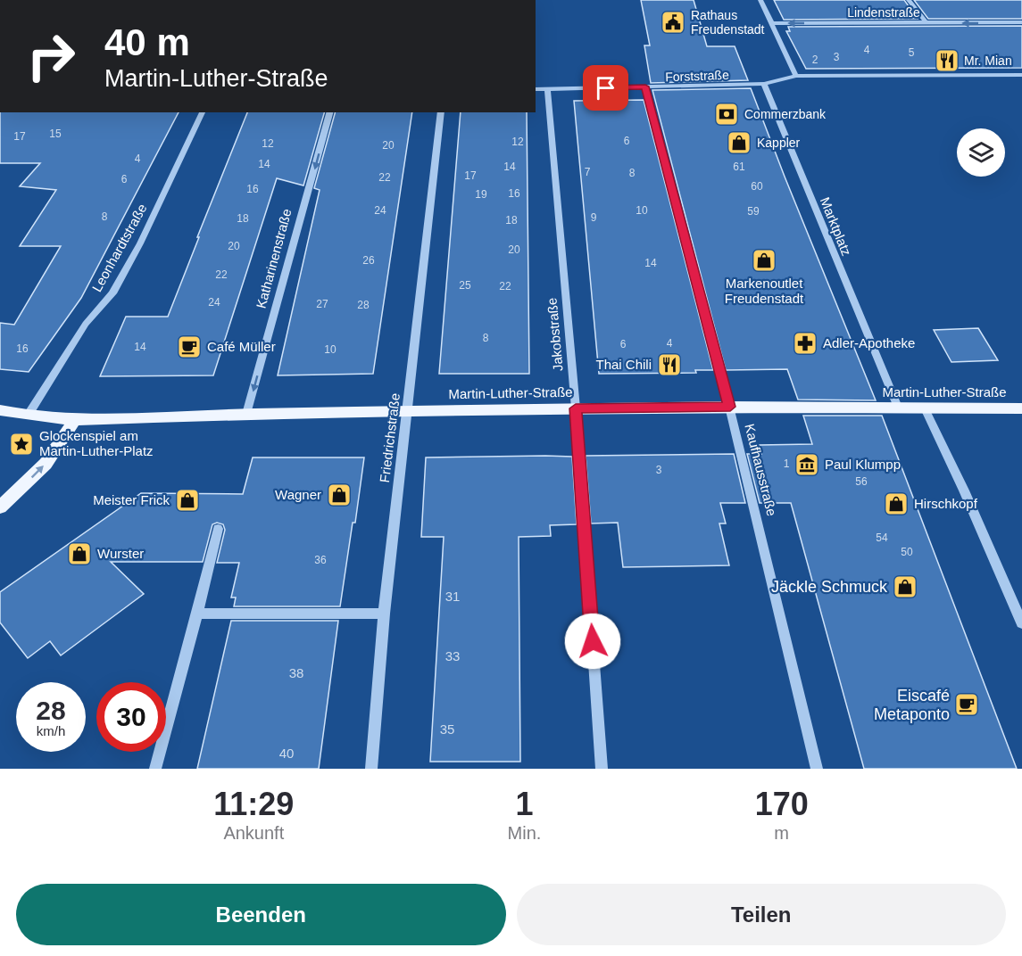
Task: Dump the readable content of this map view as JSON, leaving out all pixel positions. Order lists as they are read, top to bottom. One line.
{"streets":{"main road":["Martin-Luther-Straße"],"street":["Lindenstraße","Forststraße","Marktplatz","Leonhardtstraße","Katharinenstraße","Jakobstraße","Friedrichstraße","Kaufhausstraße"]},"crossings":[["Forststraße","Marktplatz"],["Forststraße","Jakobstraße"],["Forststraße","Kaufhausstraße"],["Marktplatz","Martin-Luther-Straße"],["Leonhardtstraße","Martin-Luther-Straße"],["Katharinenstraße","Martin-Luther-Straße"],["Jakobstraße","Martin-Luther-Straße"],["Martin-Luther-Straße","Friedrichstraße"],["Martin-Luther-Straße","Kaufhausstraße"]],"one_way":["Katharinenstraße"],"places":{"public building":["Rathaus Freudenstadt"],"restaurant":["Mr. Mian","Thai Chili"],"bank":["Commerzbank"],"shop":["Kappler","Markenoutlet Freudenstadt","Wagner","Meister Frick","Hirschkopf","Wurster","Jäckle Schmuck"],"pharmacy":["Adler-Apotheke"],"cafe":["Café Müller","Eiscafé Metaponto"],"place":["Glockenspiel am Martin-Luther-Platz"],"museum":["Paul Klumpp"]},"house_numbers":["4","5","3","2","15","17","6","12","12","20","4","14","14","61","7","8","17","22","6","60","16","16","19","24","10","59","8","9","18","18","20","20","26","14","22","25","22","24","27","28","8","4","6","14","16","10","1","3","56","54","50","36","31","33","38","35","40"],"page":{"turn":["40 m","Martin-Luther-Straße"],"speed":"28 km/h","limit":"30","eta":["11:29","Ankunft","1","Min.","170","m"],"buttons":["Beenden","Teilen"]}}
